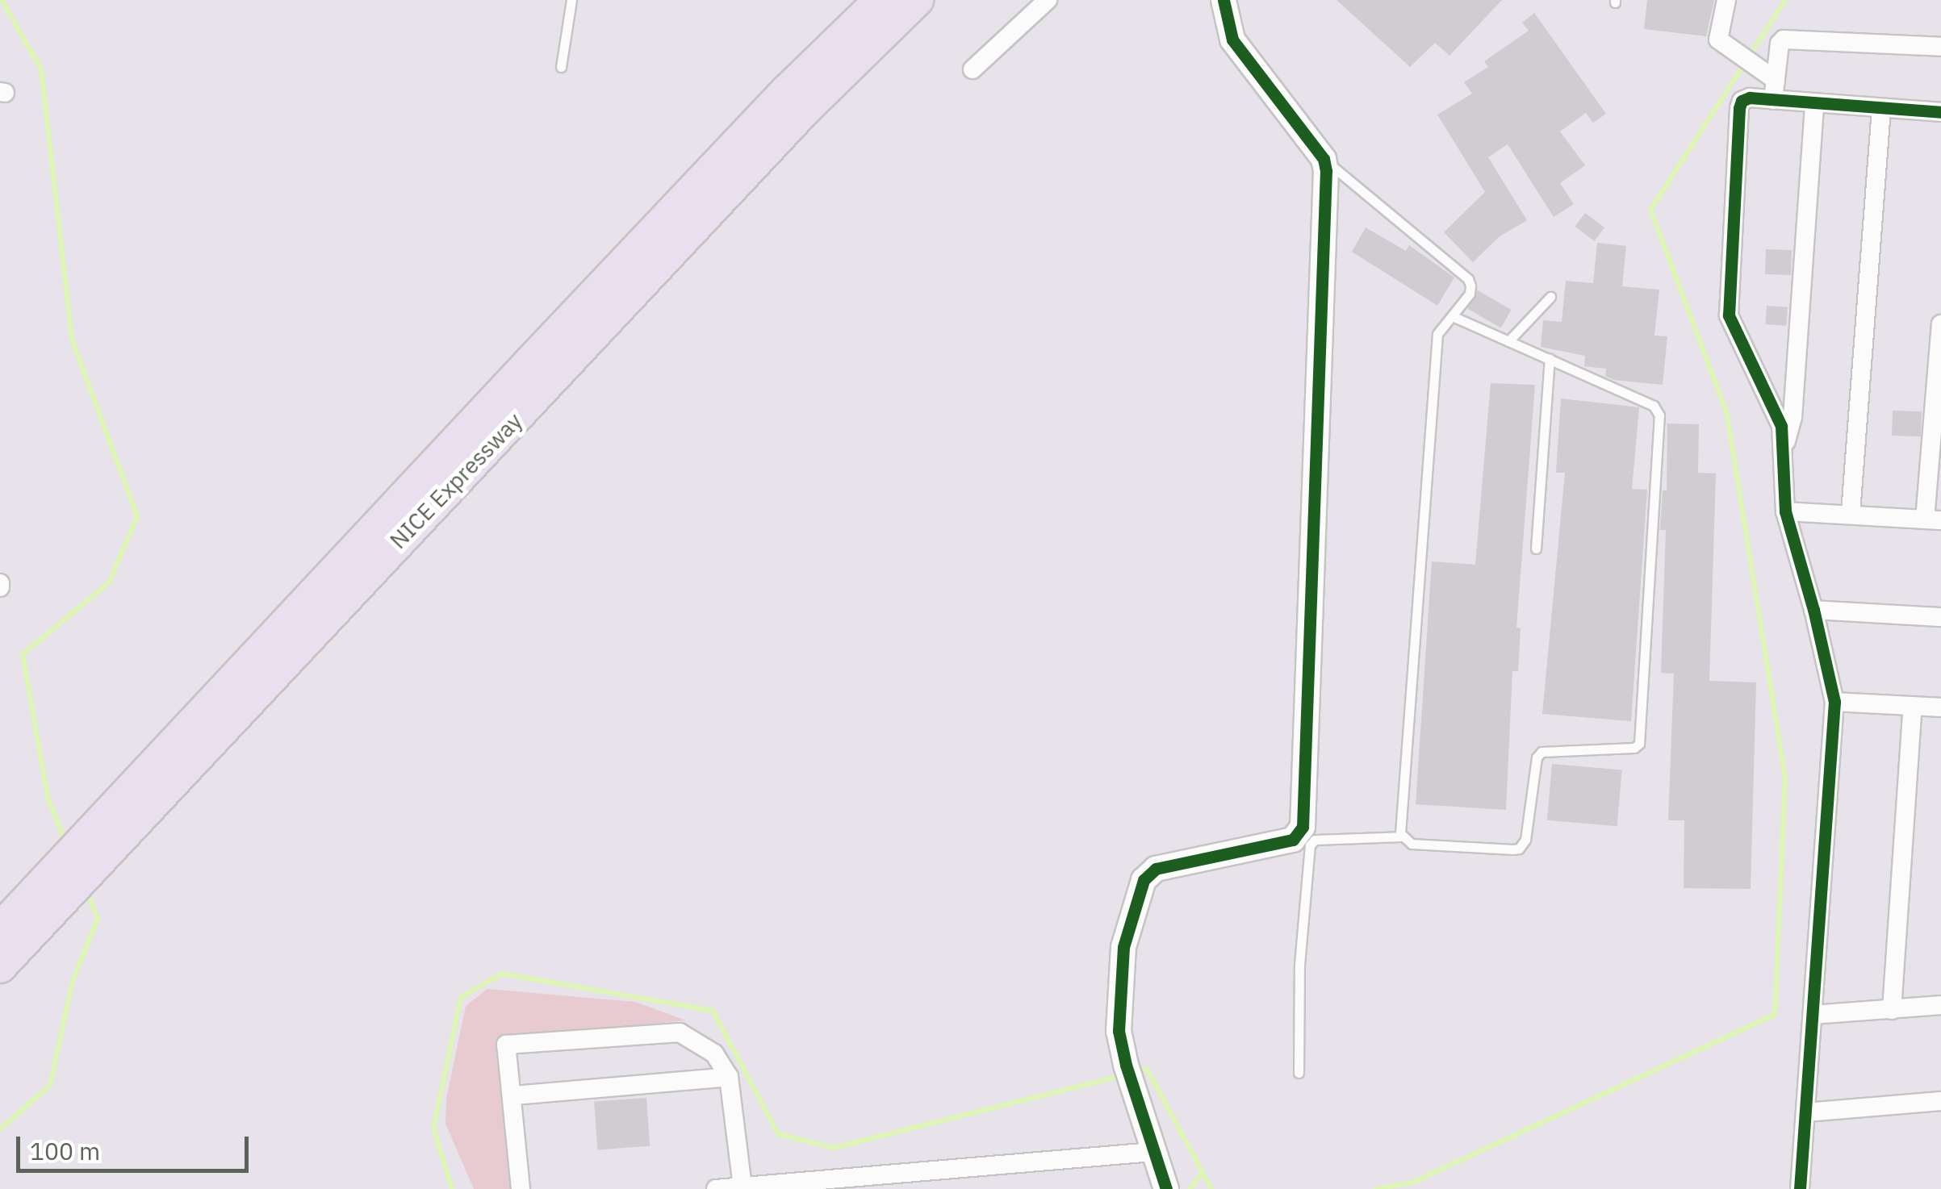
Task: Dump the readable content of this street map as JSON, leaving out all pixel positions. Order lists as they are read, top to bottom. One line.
{"streets":{"highway":["NICE Expressway"]},"scale_bar":"100 m"}
